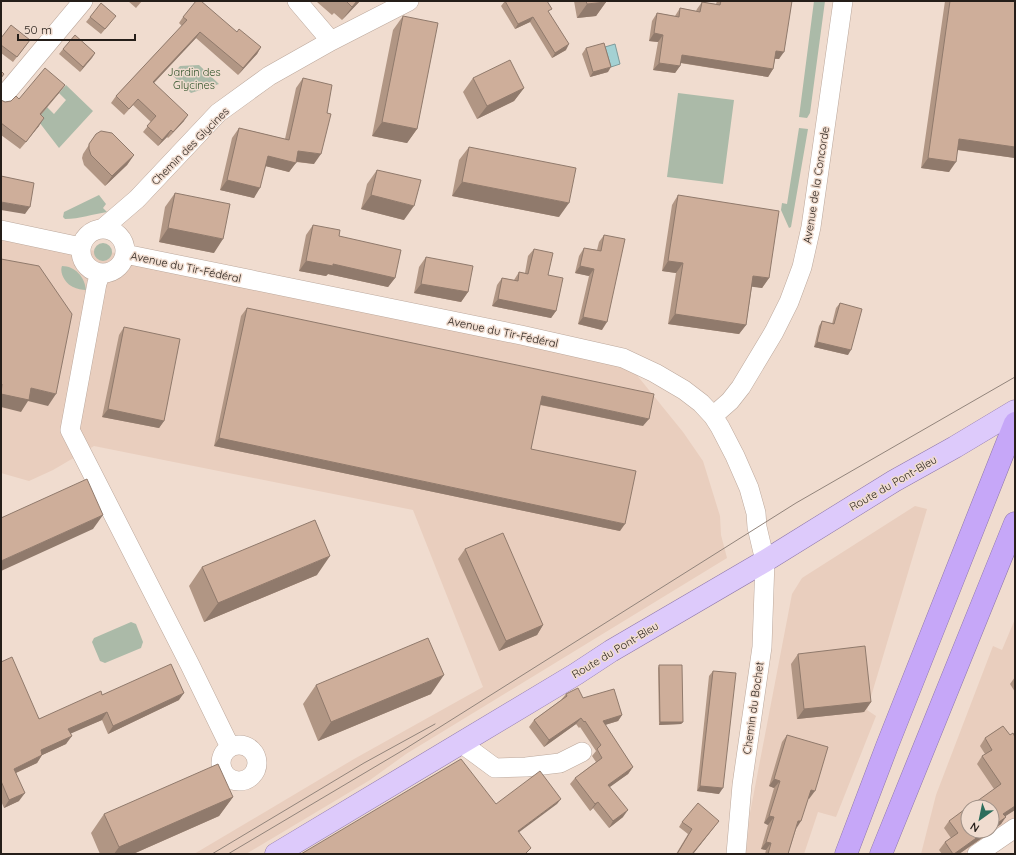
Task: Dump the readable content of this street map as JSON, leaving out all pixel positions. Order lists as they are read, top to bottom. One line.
{"streets":{"main road":["Route du Pont-Bleu"],"street":["Chemin des Glycines","Avenue de la Concorde","Avenue du Tir-Fédéral","Chemin du Bochet"]},"crossings":[["Chemin des Glycines","Avenue du Tir-Fédéral"],["Avenue de la Concorde","Avenue du Tir-Fédéral"],["Avenue du Tir-Fédéral","Route du Pont-Bleu"],["Avenue du Tir-Fédéral","Chemin du Bochet"],["Route du Pont-Bleu","Chemin du Bochet"]],"parks":["Jardin des Glycines"],"scale_bar":"50 m","north":"bottom left"}
